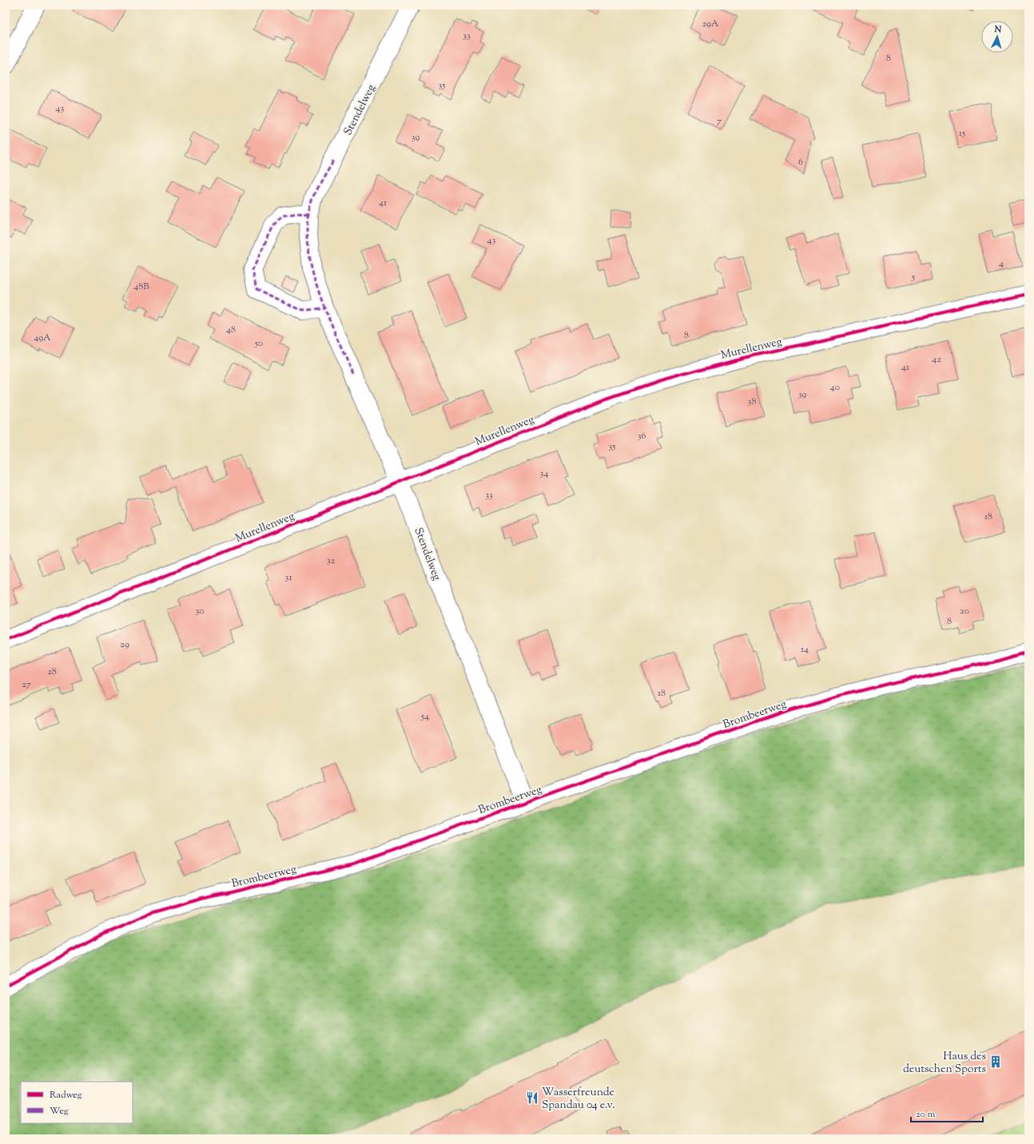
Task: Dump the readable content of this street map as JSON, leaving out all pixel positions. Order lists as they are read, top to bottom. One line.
{"streets":{"street":["Stendelweg","Murellenweg","Brombeerweg"]},"crossings":[["Stendelweg","Murellenweg"],["Stendelweg","Brombeerweg"]],"places":{"building":["Haus des deutschen Sports"],"restaurant":["Wasserfreunde Spandau 04 e.v."]},"house_numbers":["29A","33","8","35","43","7","15","39","6","41","43","4","5","48B","48","8","49A","50","42","41","40","39","38","36","35","34","33","18","32","31","30","20","8","29","14","28","27","18","54"],"legend":["Radweg","Weg"],"scale_bar":"20 m","north":"top"}
